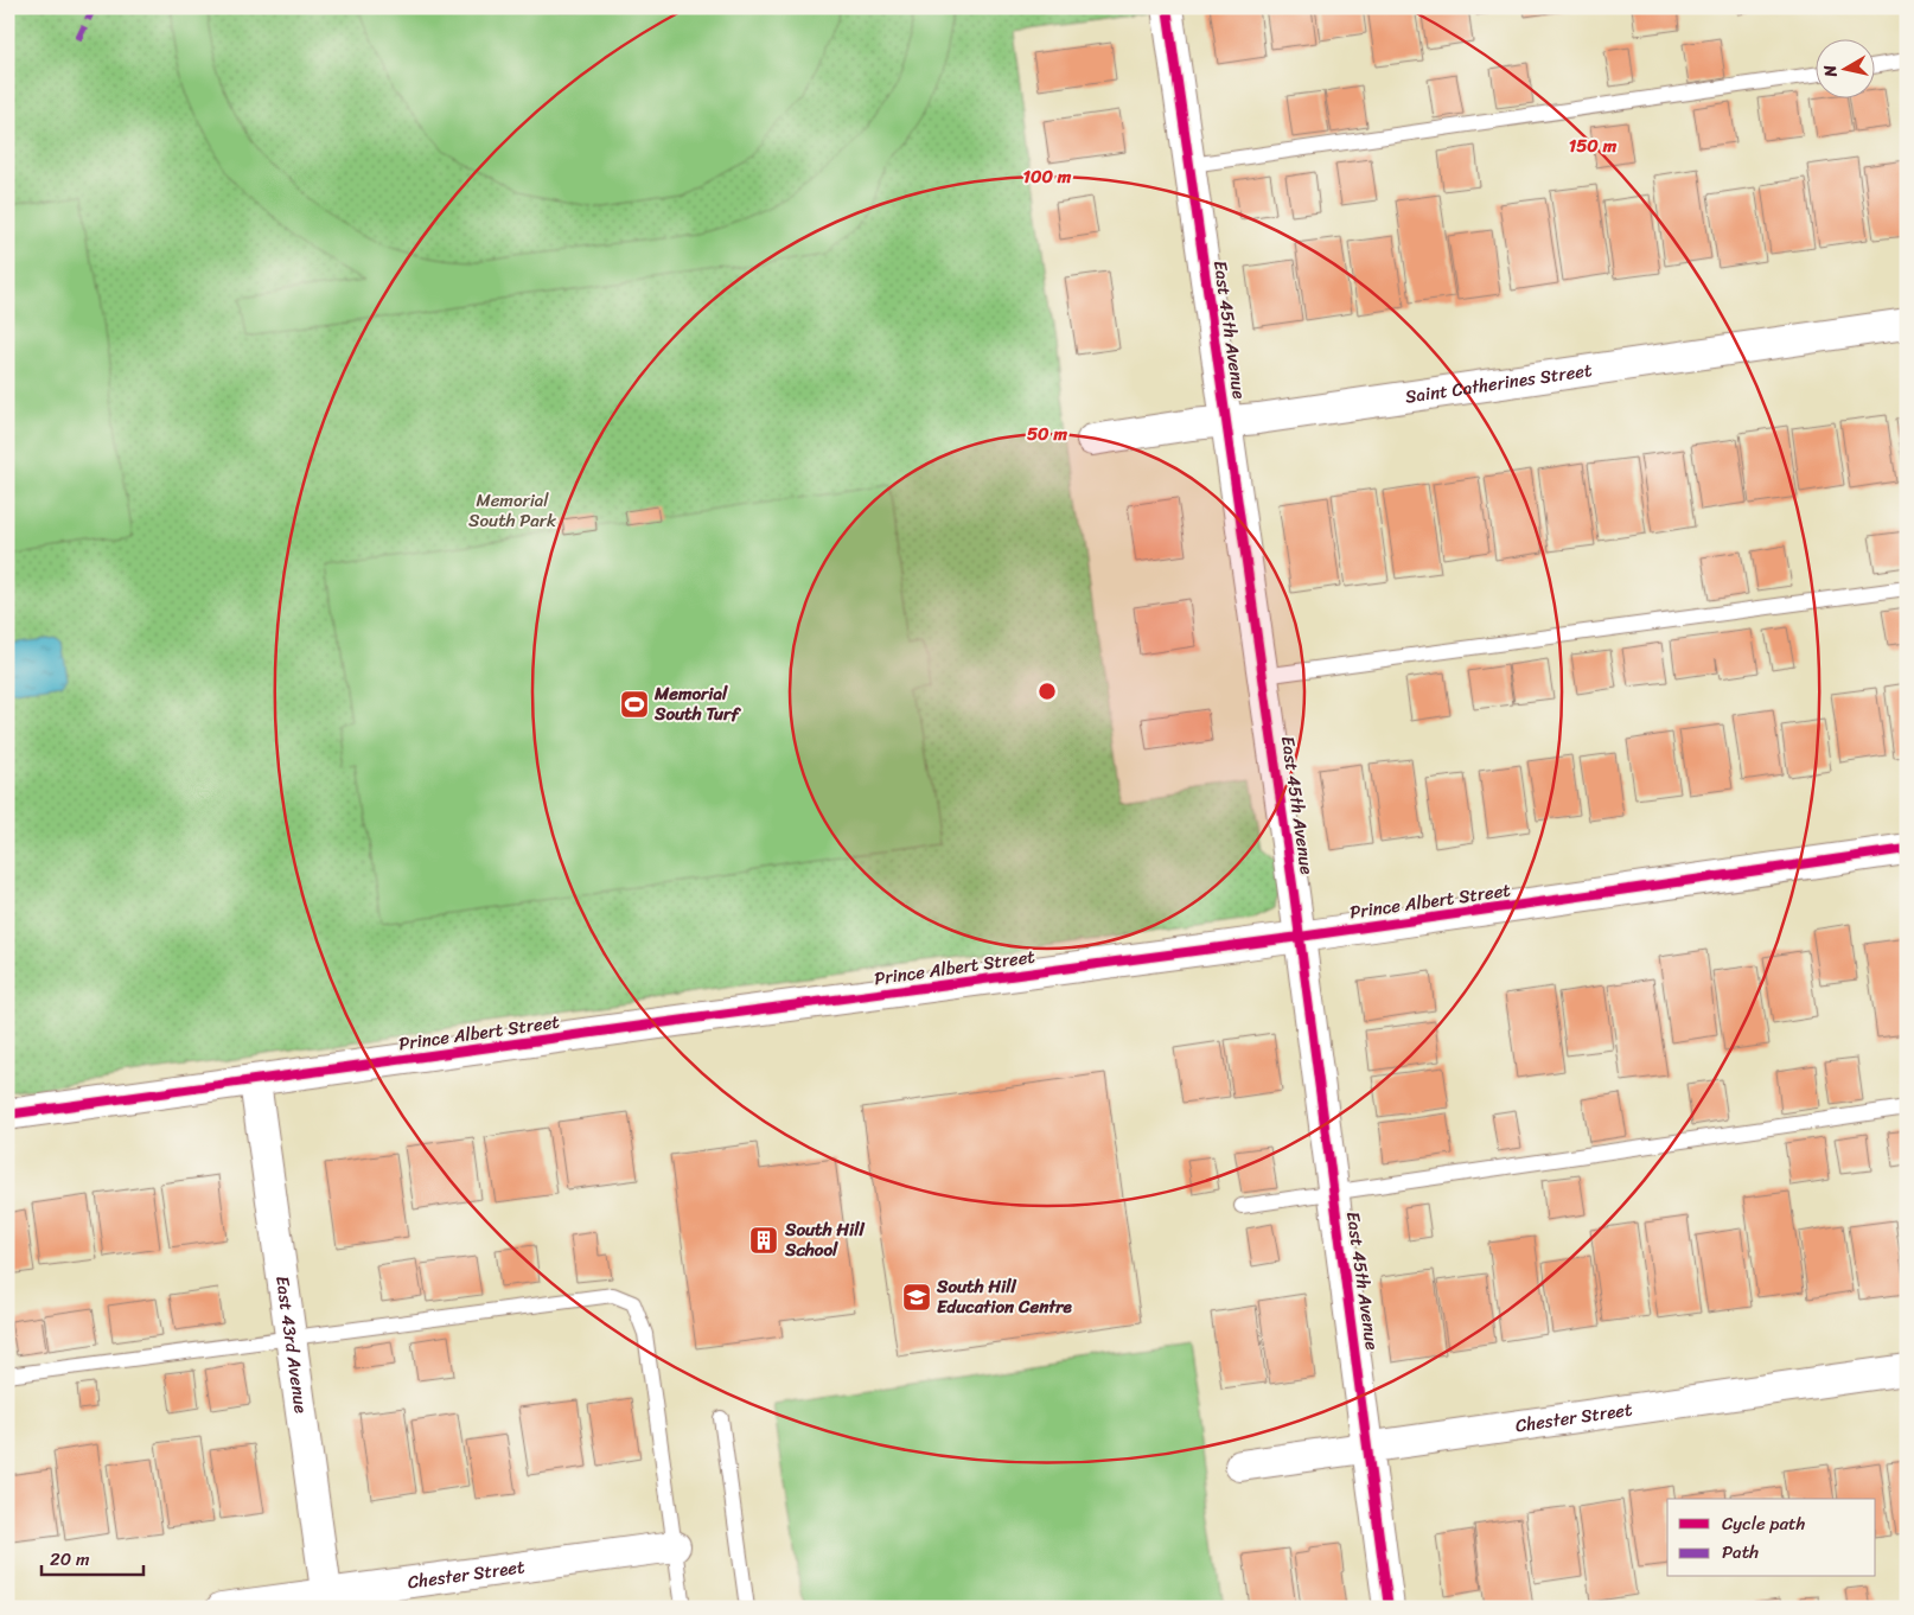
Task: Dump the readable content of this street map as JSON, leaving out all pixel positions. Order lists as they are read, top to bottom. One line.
{"streets":{"street":["East 45th Avenue","Saint Catherines Street","Prince Albert Street","East 43rd Avenue","Chester Street"]},"crossings":[["East 45th Avenue","Saint Catherines Street"],["East 45th Avenue","Prince Albert Street"],["East 45th Avenue","Chester Street"],["Prince Albert Street","East 43rd Avenue"],["East 43rd Avenue","Chester Street"]],"parks":["Memorial South Park"],"places":{"sports":["Memorial South Turf"],"building":["South Hill School"],"school or university":["South Hill Education Centre"]},"legend":["Cycle path","Path"],"scale_bar":"20 m","north":"left","rings":["150 m","100 m","50 m"]}
